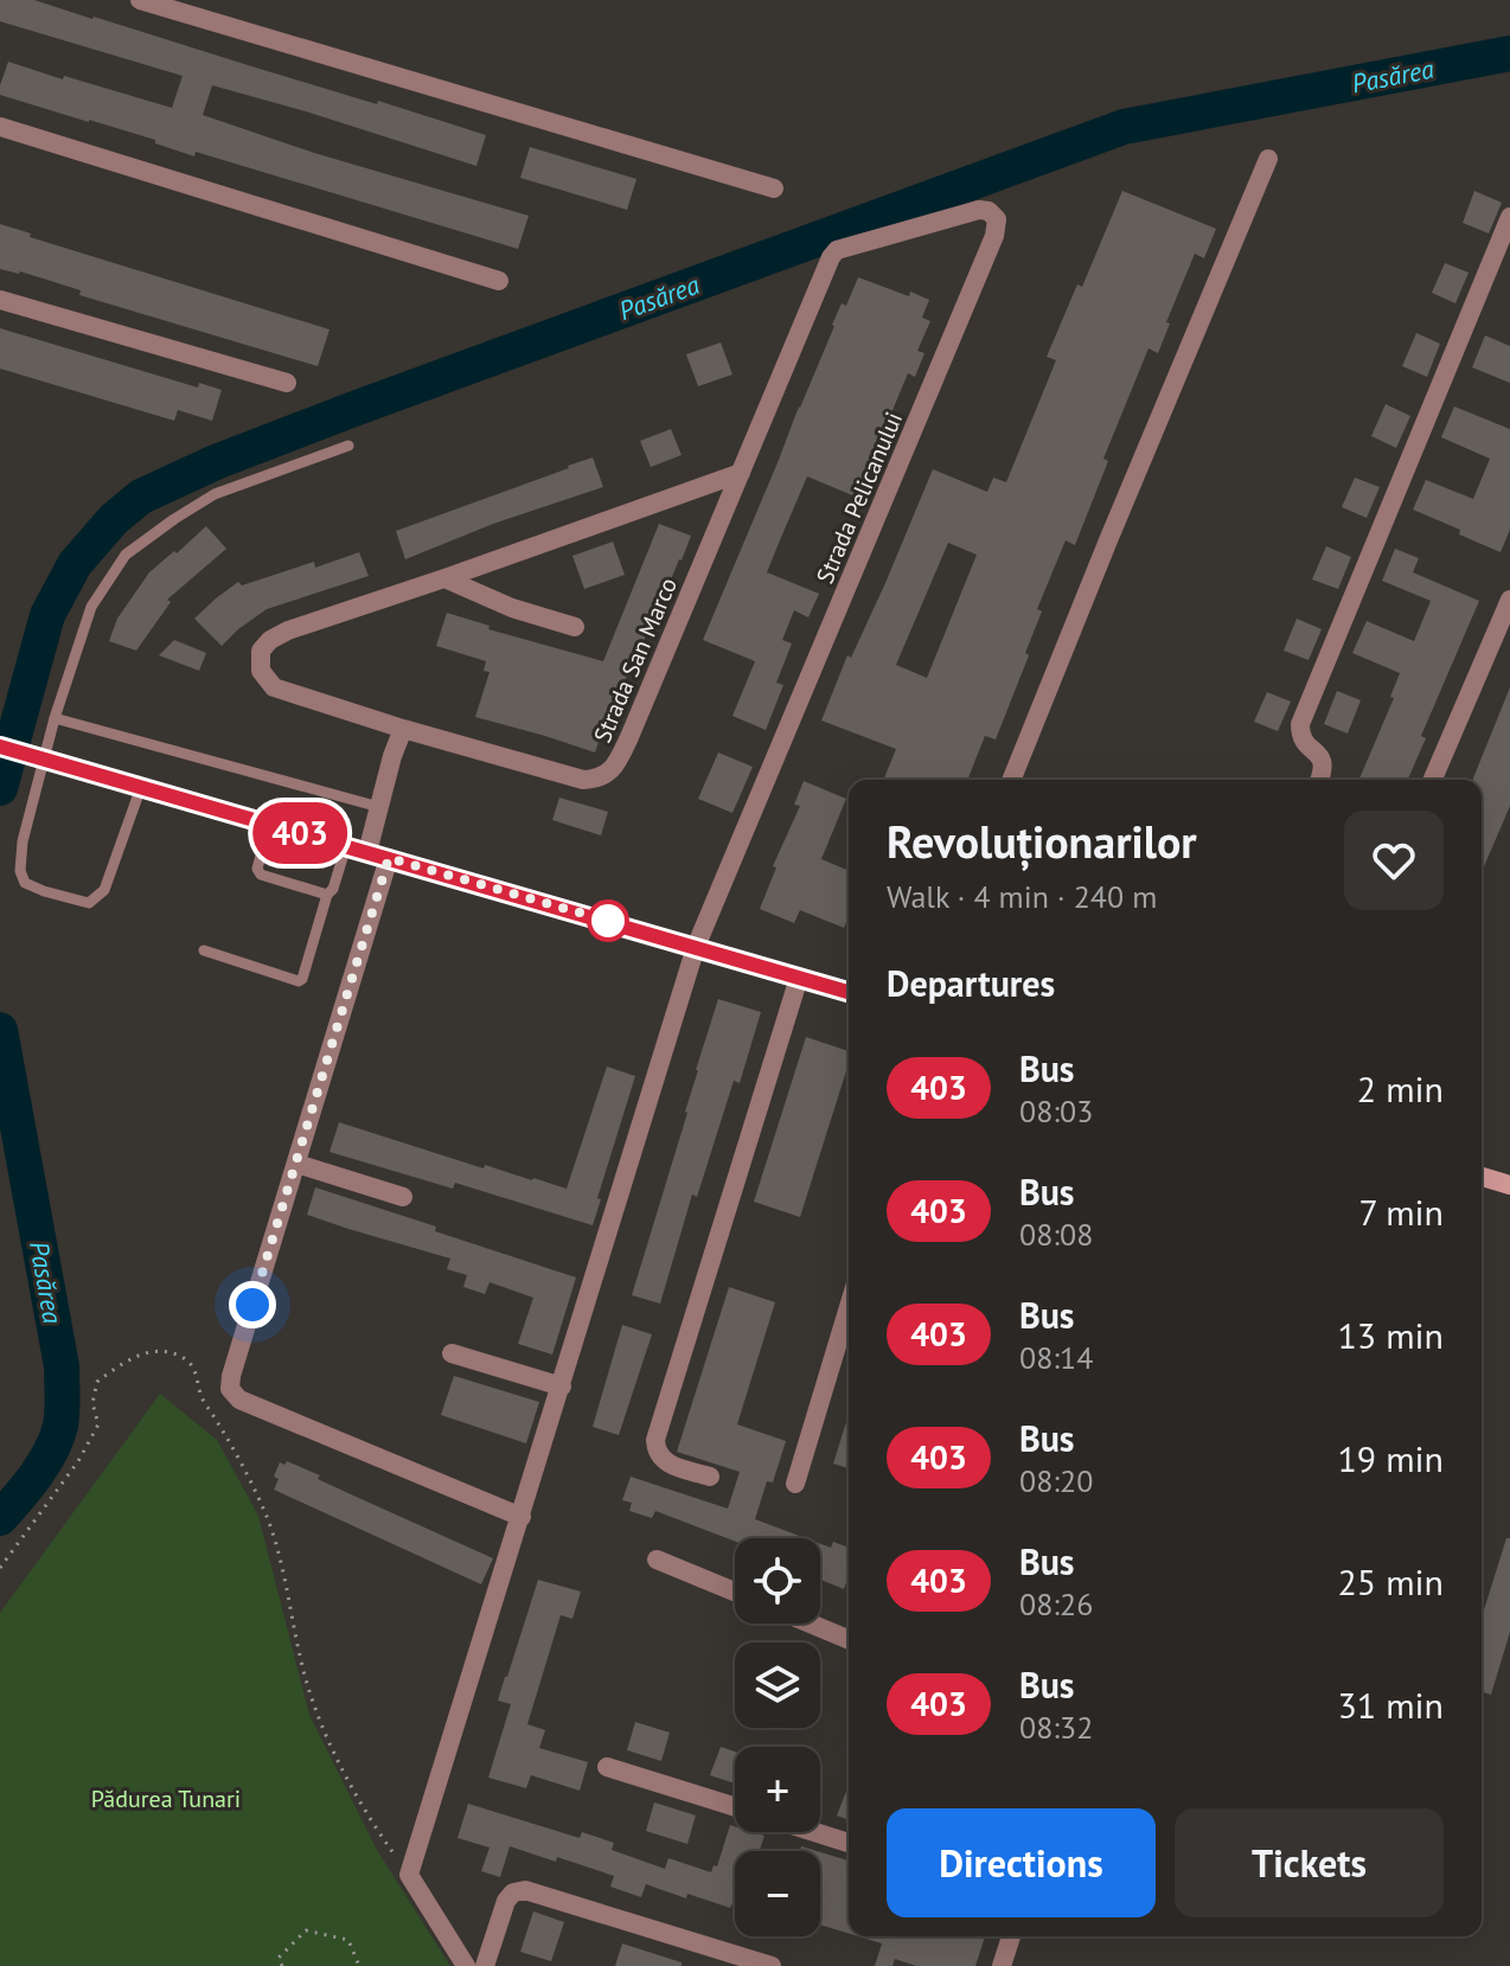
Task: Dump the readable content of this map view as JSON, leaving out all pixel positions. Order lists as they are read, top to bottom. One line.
{"streets":{"street":["Strada Pelicanului","Strada San Marco"]},"crossings":[["Strada Pelicanului","Strada San Marco"]],"water":["Pasărea"],"parks":["Pădurea Tunari"],"lines":["bus line 403"],"page":{"on_map":"403","heading":[["Revoluționarilor","Walk · 4 min · 240 m"],"Departures"],"list":[{"mark":"403","name":"Bus","note":"08:03","value":"2 min"},{"mark":"403","name":"Bus","note":"08:08","value":"7 min"},{"mark":"403","name":"Bus","note":"08:14","value":"13 min"},{"mark":"403","name":"Bus","note":"08:20","value":"19 min"},{"mark":"403","name":"Bus","note":"08:26","value":"25 min"},{"mark":"403","name":"Bus","note":"08:32","value":"31 min"}],"map_buttons":["+","−"],"buttons":["Directions","Tickets"]}}
